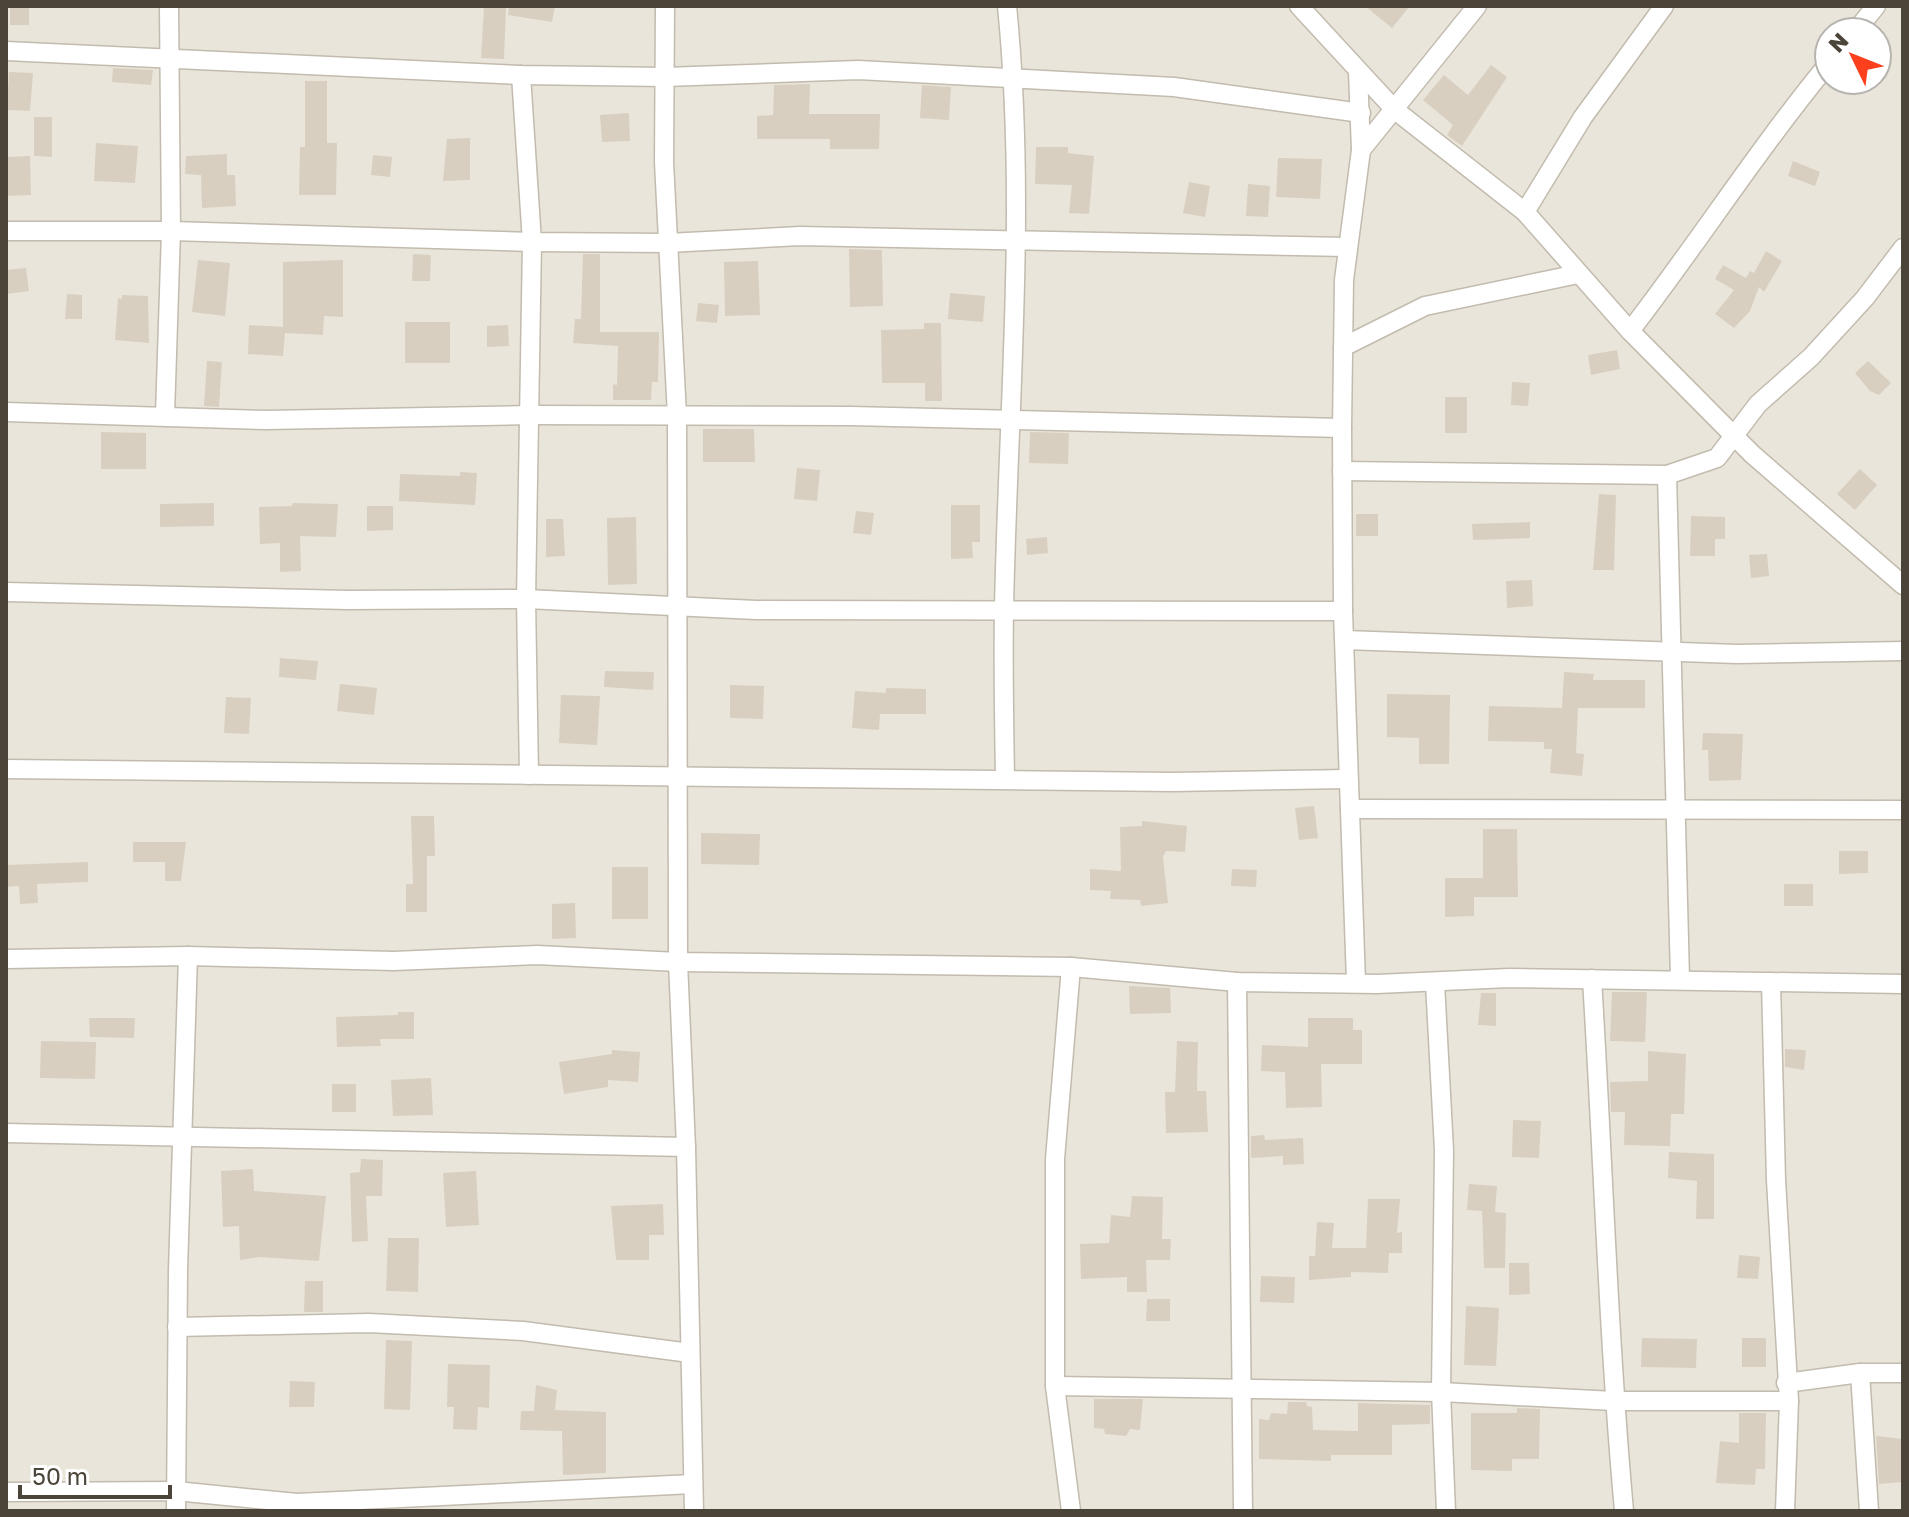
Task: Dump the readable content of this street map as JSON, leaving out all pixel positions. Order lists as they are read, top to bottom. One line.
{"scale_bar":"50 m","north":"top left"}
